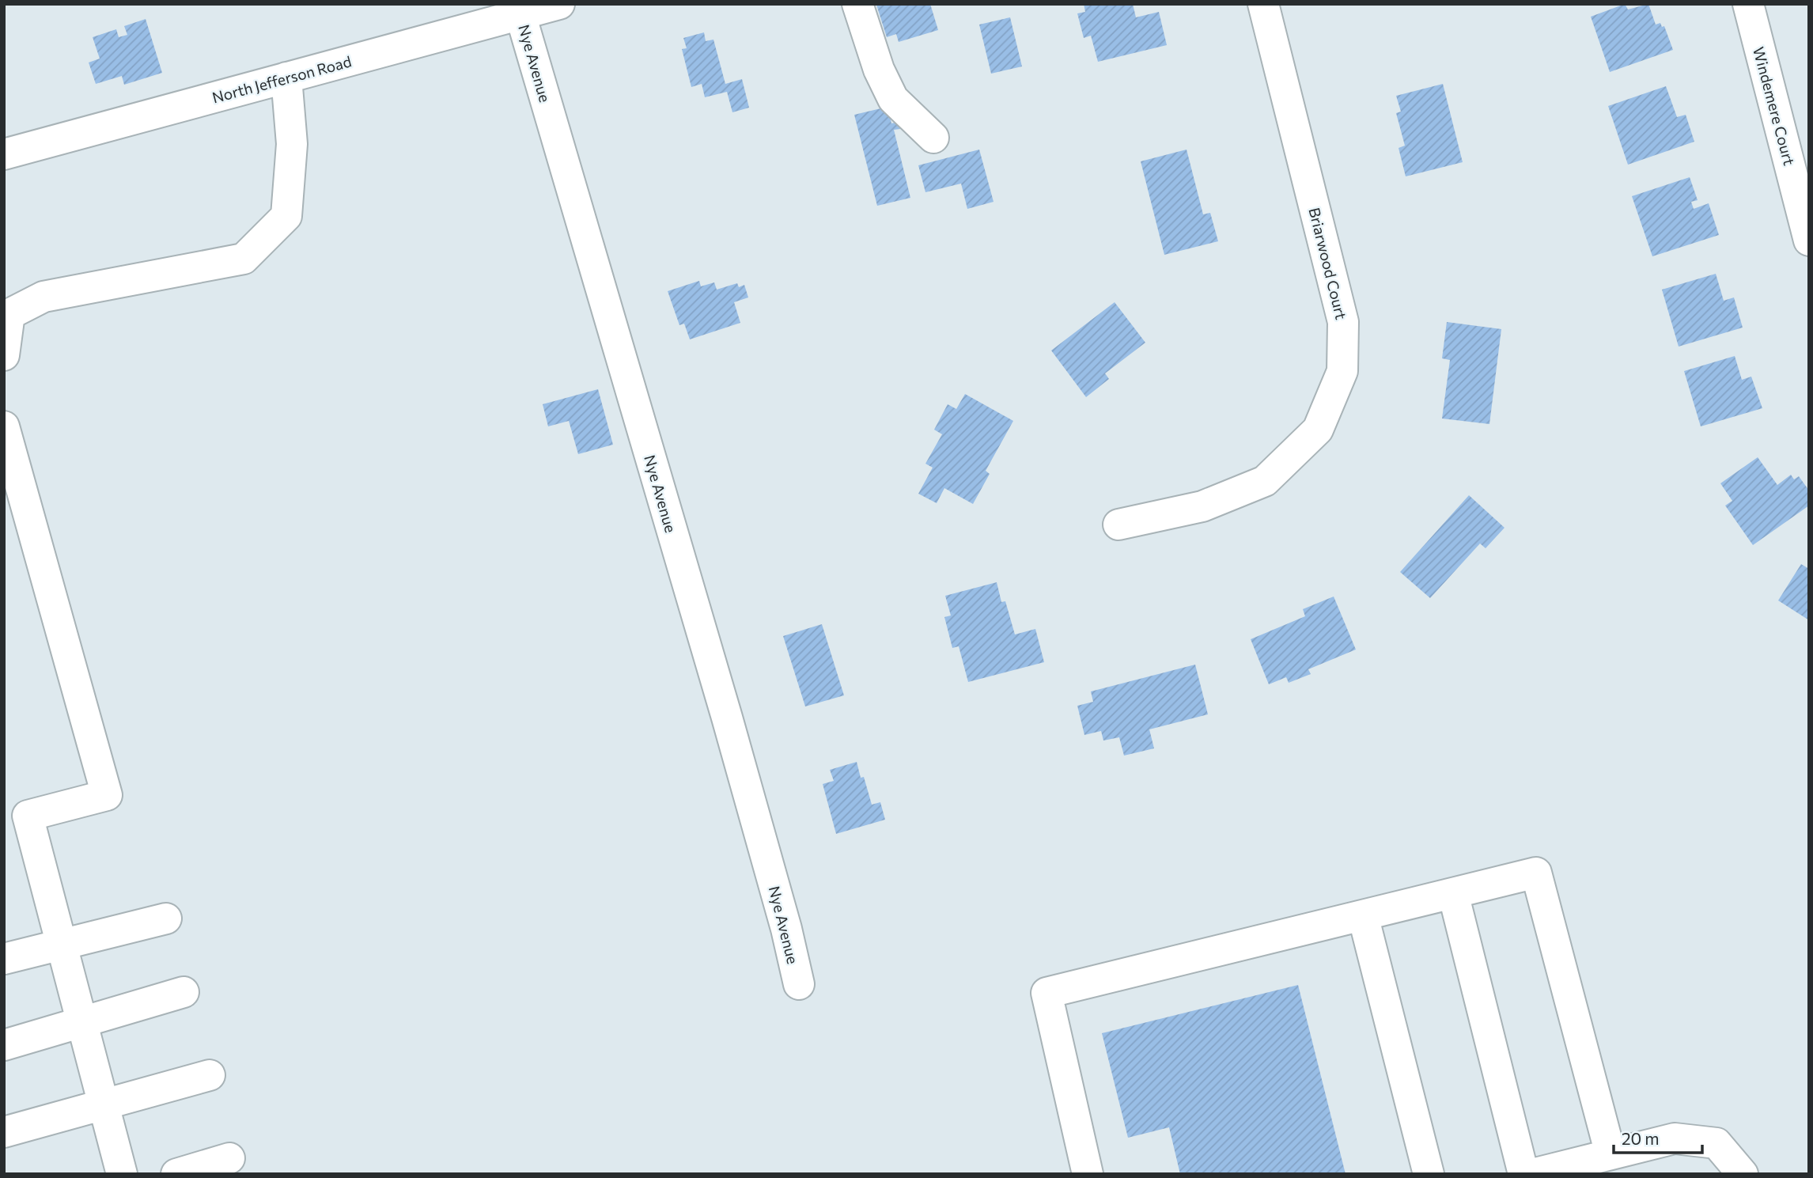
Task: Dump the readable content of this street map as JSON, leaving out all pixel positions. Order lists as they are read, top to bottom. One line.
{"streets":{"street":["Nye Avenue","North Jefferson Road","Windemere Court","Briarwood Court"]},"crossings":[["Nye Avenue","North Jefferson Road"]],"scale_bar":"20 m"}
